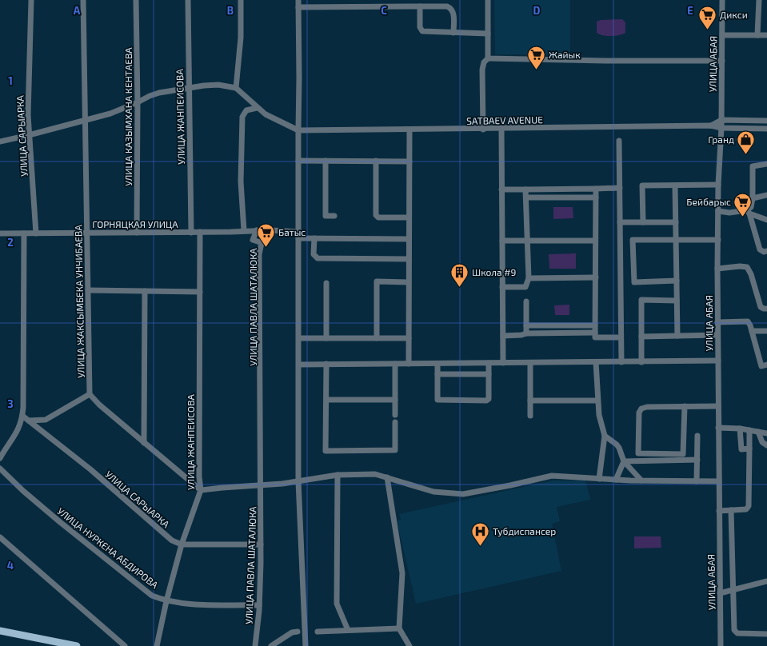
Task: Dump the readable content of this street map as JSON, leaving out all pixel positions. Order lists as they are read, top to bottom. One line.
{"streets":{"street":["УЛИЦА АБАЯ","УЛИЦА КАЗЫМХАНА КЕНТАЕВА","УЛИЦА ЖАНПЕИСОВА","SATBAEV AVENUE","УЛИЦА САРЫАРКА","ГОРНЯЦКАЯ УЛИЦА","УЛИЦА ЖАКСЫМБЕКА УНЧИБАЕВА","УЛИЦА ПАВЛА ШАТАЛЮКА","УЛИЦА НУРКЕНА АБДИРОВА"]},"crossings":[["УЛИЦА КАЗЫМХАНА КЕНТАЕВА","ГОРНЯЦКАЯ УЛИЦА"],["УЛИЦА ЖАНПЕИСОВА","УЛИЦА САРЫАРКА"],["УЛИЦА ЖАНПЕИСОВА","ГОРНЯЦКАЯ УЛИЦА"],["УЛИЦА ЖАНПЕИСОВА","УЛИЦА НУРКЕНА АБДИРОВА"],["УЛИЦА САРЫАРКА","ГОРНЯЦКАЯ УЛИЦА"],["УЛИЦА САРЫАРКА","УЛИЦА ПАВЛА ШАТАЛЮКА"],["ГОРНЯЦКАЯ УЛИЦА","УЛИЦА ЖАКСЫМБЕКА УНЧИБАЕВА"],["ГОРНЯЦКАЯ УЛИЦА","УЛИЦА ПАВЛА ШАТАЛЮКА"],["УЛИЦА ПАВЛА ШАТАЛЮКА","УЛИЦА НУРКЕНА АБДИРОВА"]],"places":{"supermarket":["Дикси","Жайык","Бейбарыс","Батыс"],"shop":["Гранд"],"building":["Школа #9"],"hospital":["Тубдиспансер"]},"grid":{"columns":["A","B","C","D","E"],"rows":["1","2","3","4"]}}
